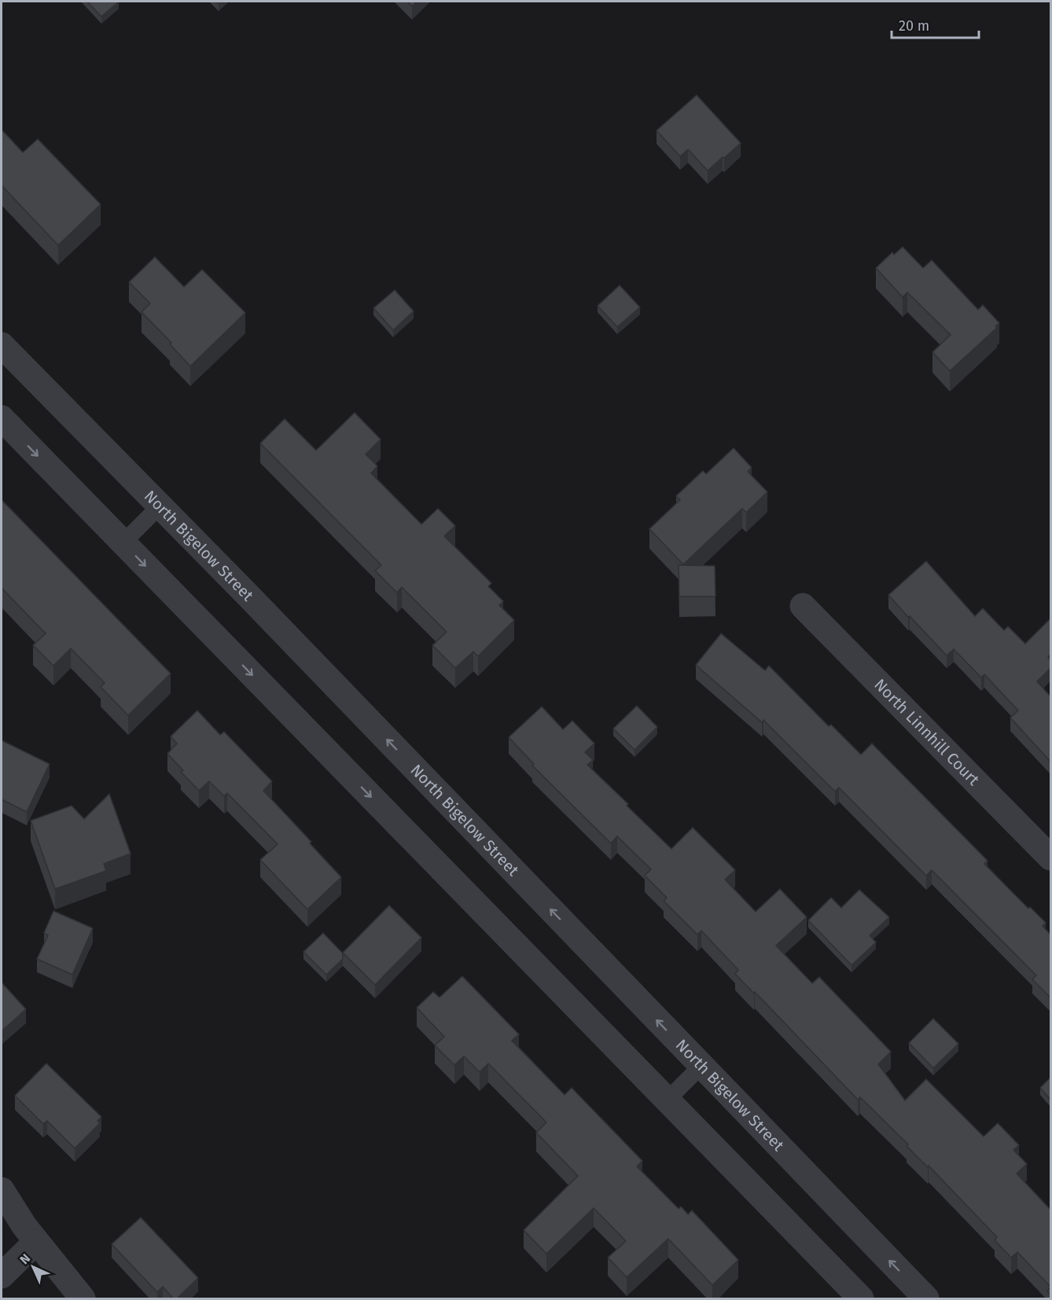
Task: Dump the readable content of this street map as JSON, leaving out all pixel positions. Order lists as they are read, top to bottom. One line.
{"streets":{"street":["North Bigelow Street","North Linnhill Court"]},"scale_bar":"20 m","north":"top left"}
